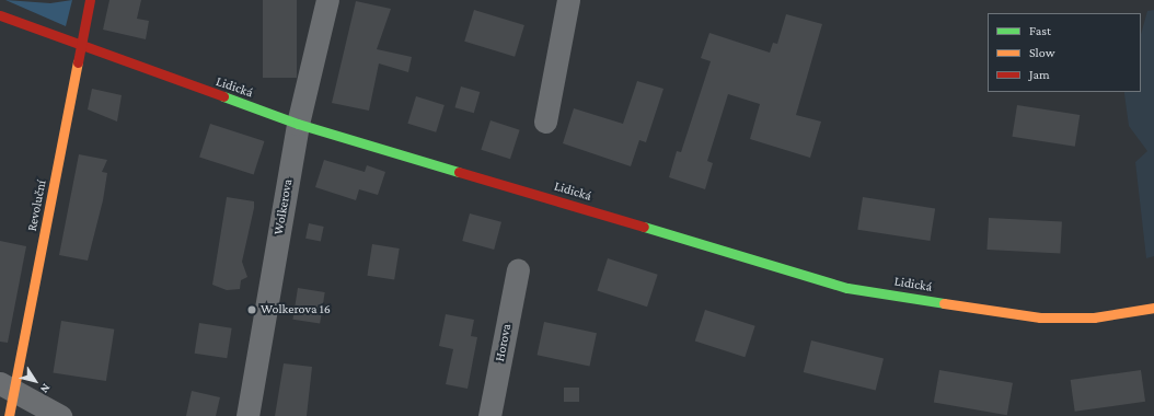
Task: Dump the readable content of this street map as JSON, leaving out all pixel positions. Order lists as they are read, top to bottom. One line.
{"streets":{"main road":["Lidická","Revoluční"],"street":["Wolkerova","Horova"]},"crossings":[["Lidická","Revoluční"],["Lidická","Wolkerova"]],"places":["Wolkerova 16"],"legend":["Fast","Slow","Jam"],"north":"bottom right"}
